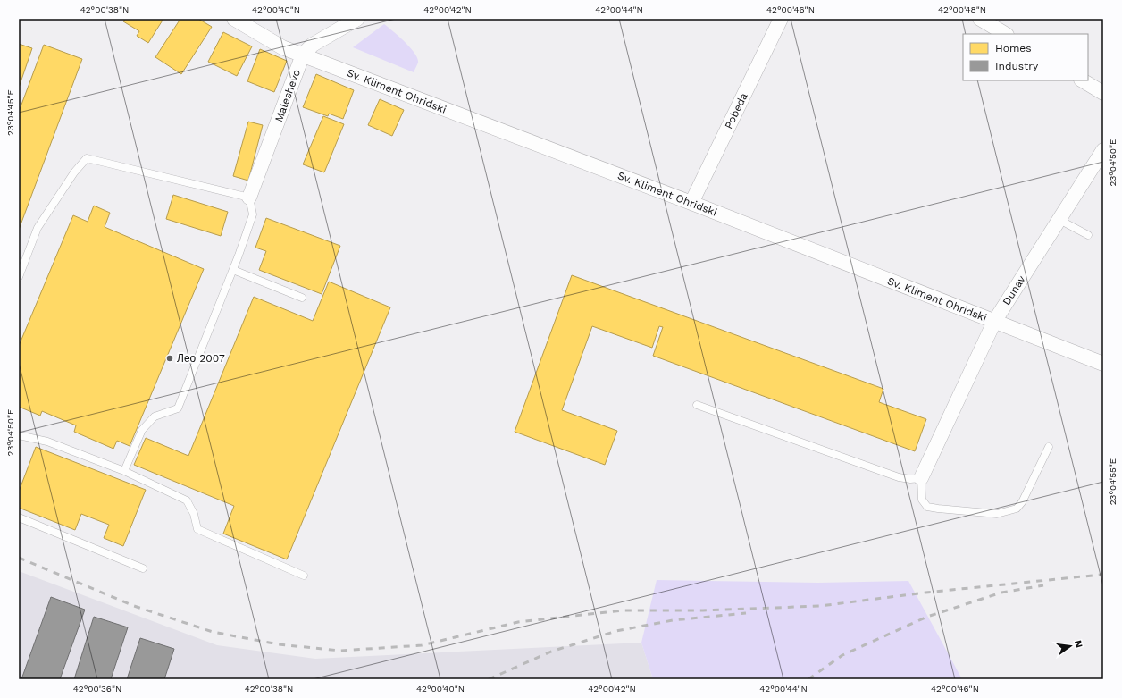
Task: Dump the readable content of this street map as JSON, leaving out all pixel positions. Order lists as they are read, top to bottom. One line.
{"streets":{"street":["Sv. Kliment Ohridski","Maleshevo","Pobeda","Dunav"]},"crossings":[["Sv. Kliment Ohridski","Maleshevo"],["Sv. Kliment Ohridski","Pobeda"],["Sv. Kliment Ohridski","Dunav"]],"places":["Лео 2007"],"legend":["Homes","Industry"],"north":"right","coordinates":["42°00'38\"N","42°00'40\"N","42°00'42\"N","42°00'44\"N","42°00'46\"N","42°00'48\"N","23°04'45\"E","23°04'50\"E","23°04'55\"E","42°00'36\"N"]}
